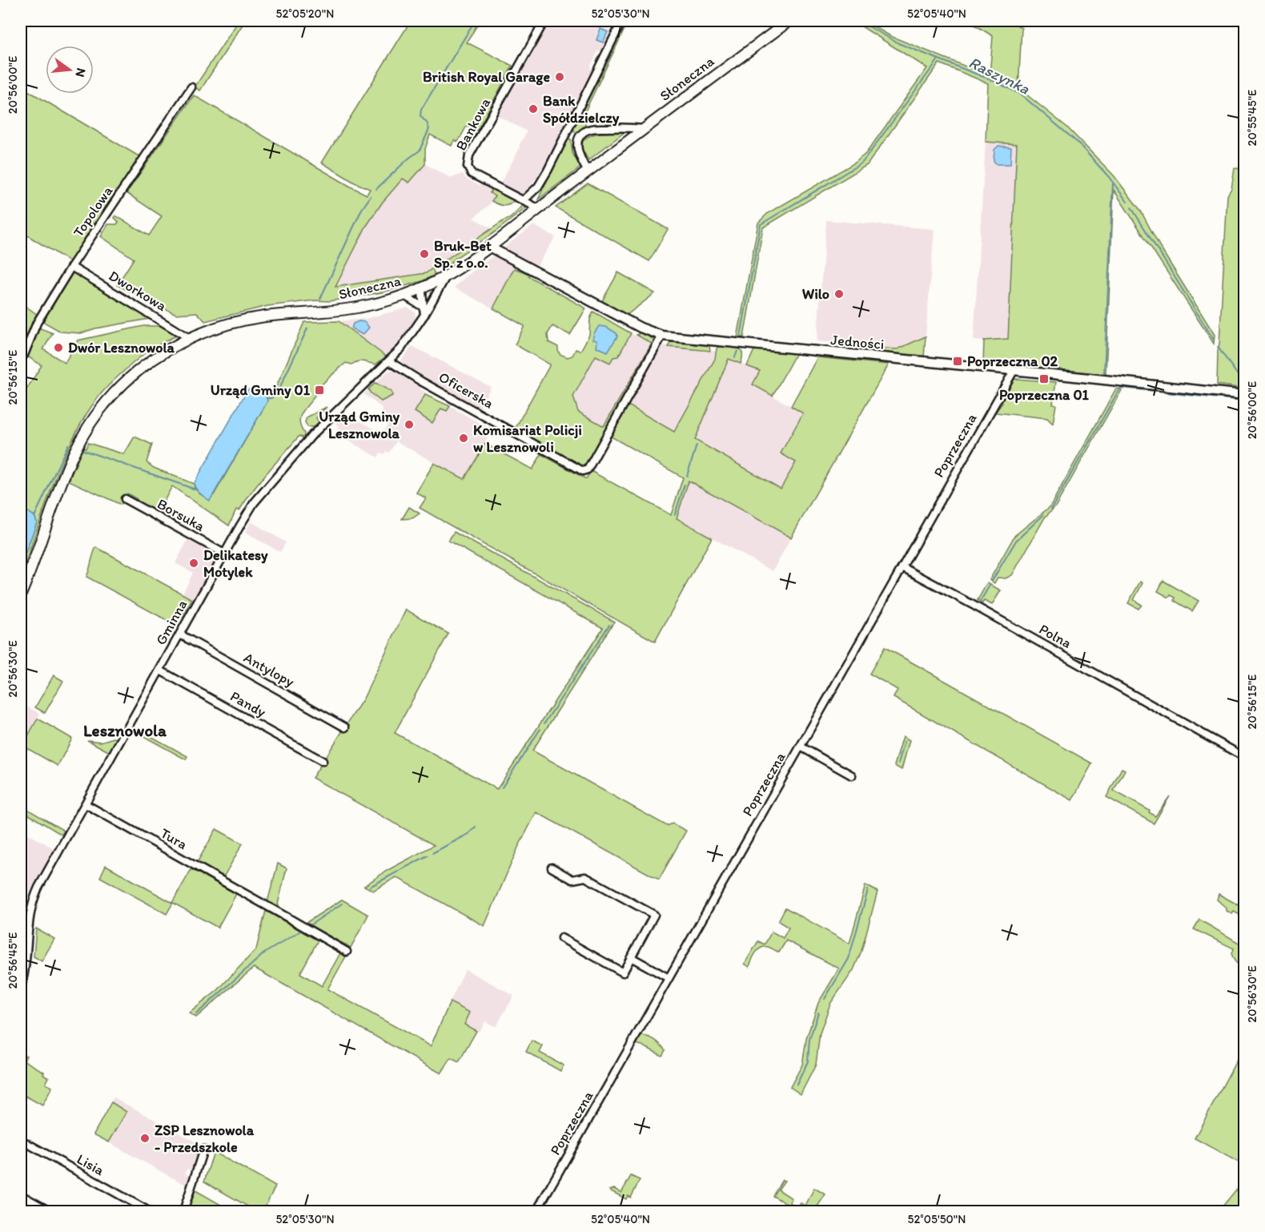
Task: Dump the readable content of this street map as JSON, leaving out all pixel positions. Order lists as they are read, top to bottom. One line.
{"streets":{"main road":["Słoneczna"],"street":["Bankowa","Topolowa","Dworkowa","Jedności","Oficerska","Poprzeczna","Borsuka","Gminna","Polna","Antylopy","Pandy","Tura","Lisia"]},"crossings":[["Słoneczna","Bankowa"],["Słoneczna","Dworkowa"],["Słoneczna","Jedności"],["Słoneczna","Gminna"],["Topolowa","Dworkowa"],["Jedności","Oficerska"],["Jedności","Poprzeczna"],["Oficerska","Gminna"],["Poprzeczna","Polna"],["Borsuka","Gminna"],["Gminna","Antylopy"],["Gminna","Pandy"],["Gminna","Tura"]],"districts":["Lesznowola"],"water":["Raszynka"],"places":{"other":["British Royal Garage","Bank Spółdzielczy","Bruk-Bet Sp. z o.o.","Wilo","Dwór Lesznowola","Urząd Gminy Lesznowola","Komisariat Policji w Lesznowoli","Delikatesy Motylek","ZSP Lesznowola - Przedszkole"],"transit":["Poprzeczna 02","Poprzeczna 01","Urząd Gminy 01"]},"north":"right","coordinates":["52°05'20\"N","52°05'30\"N","52°05'40\"N","20°56'00\"E","20°55'45\"E","20°56'15\"E","20°56'30\"E","20°56'45\"E","52°05'50\"N"]}
